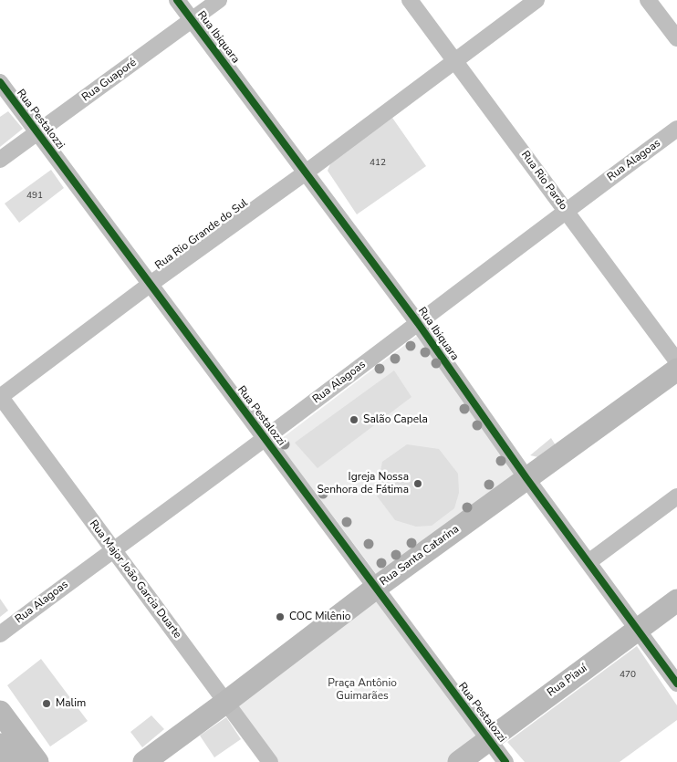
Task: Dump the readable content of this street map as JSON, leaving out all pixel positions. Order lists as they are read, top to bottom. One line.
{"streets":{"main road":["Rua Santa Catarina","Rua Piauí"],"street":["Rua Ibiquara","Rua Guaporé","Rua Pestalozzi","Rua Alagoas","Rua Rio Pardo","Rua Rio Grande do Sul","Rua Major João Garcia Duarte"]},"crossings":[["Rua Ibiquara","Rua Guaporé"],["Rua Ibiquara","Rua Alagoas"],["Rua Ibiquara","Rua Rio Grande do Sul"],["Rua Ibiquara","Rua Santa Catarina"],["Rua Ibiquara","Rua Piauí"],["Rua Guaporé","Rua Pestalozzi"],["Rua Pestalozzi","Rua Alagoas"],["Rua Pestalozzi","Rua Rio Grande do Sul"],["Rua Pestalozzi","Rua Santa Catarina"],["Rua Pestalozzi","Rua Piauí"],["Rua Alagoas","Rua Rio Pardo"],["Rua Alagoas","Rua Major João Garcia Duarte"],["Rua Rio Pardo","Rua Rio Grande do Sul"],["Rua Rio Grande do Sul","Rua Major João Garcia Duarte"],["Rua Santa Catarina","Rua Major João Garcia Duarte"]],"parks":["Praça Antônio Guimarães"],"places":["Salão Capela","Igreja Nossa Senhora de Fátima","COC Milênio","Malim"],"house_numbers":["412","491","470"]}
